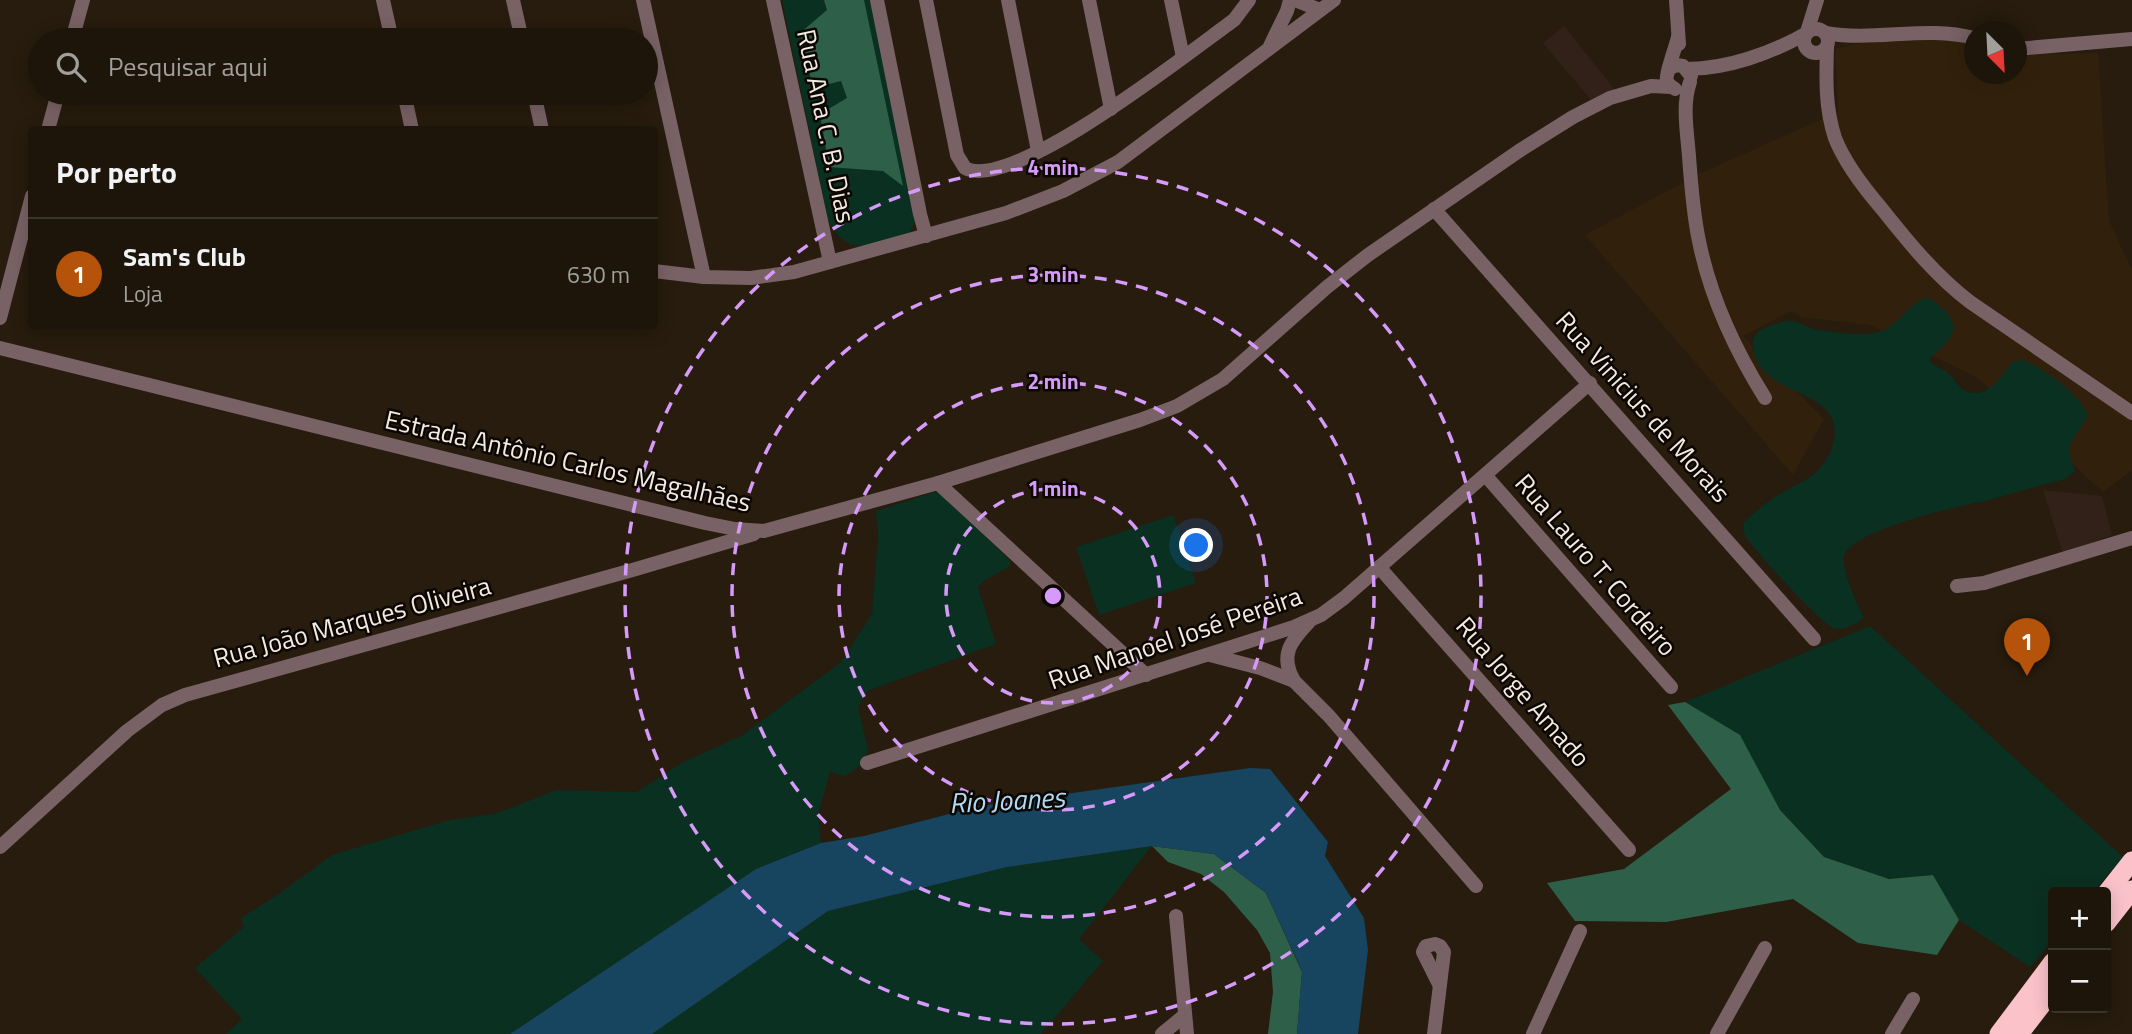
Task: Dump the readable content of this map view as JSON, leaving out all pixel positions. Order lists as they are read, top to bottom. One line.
{"streets":{"street":["Rua Ana C. B. Dias","Rua Vinicius de Morais","Estrada Antônio Carlos Magalhães","Rua Lauro T. Cordeiro","Rua João Marques Oliveira","Rua Manoel José Pereira","Rua Jorge Amado"]},"crossings":[["Rua Vinicius de Morais","Estrada Antônio Carlos Magalhães"],["Rua Vinicius de Morais","Rua Manoel José Pereira"],["Estrada Antônio Carlos Magalhães","Rua João Marques Oliveira"],["Rua Lauro T. Cordeiro","Rua Manoel José Pereira"],["Rua Manoel José Pereira","Rua Jorge Amado"]],"water":["Rio Joanes"],"north":"bottom right","page":{"search":"Pesquisar aqui","heading":"Por perto","list":[{"mark":"1","name":"Sam's Club","note":"Loja","value":"630 m"}],"pins":"1","map_buttons":["+","−"]},"rings":["4 min","3 min","2 min","1 min"]}
